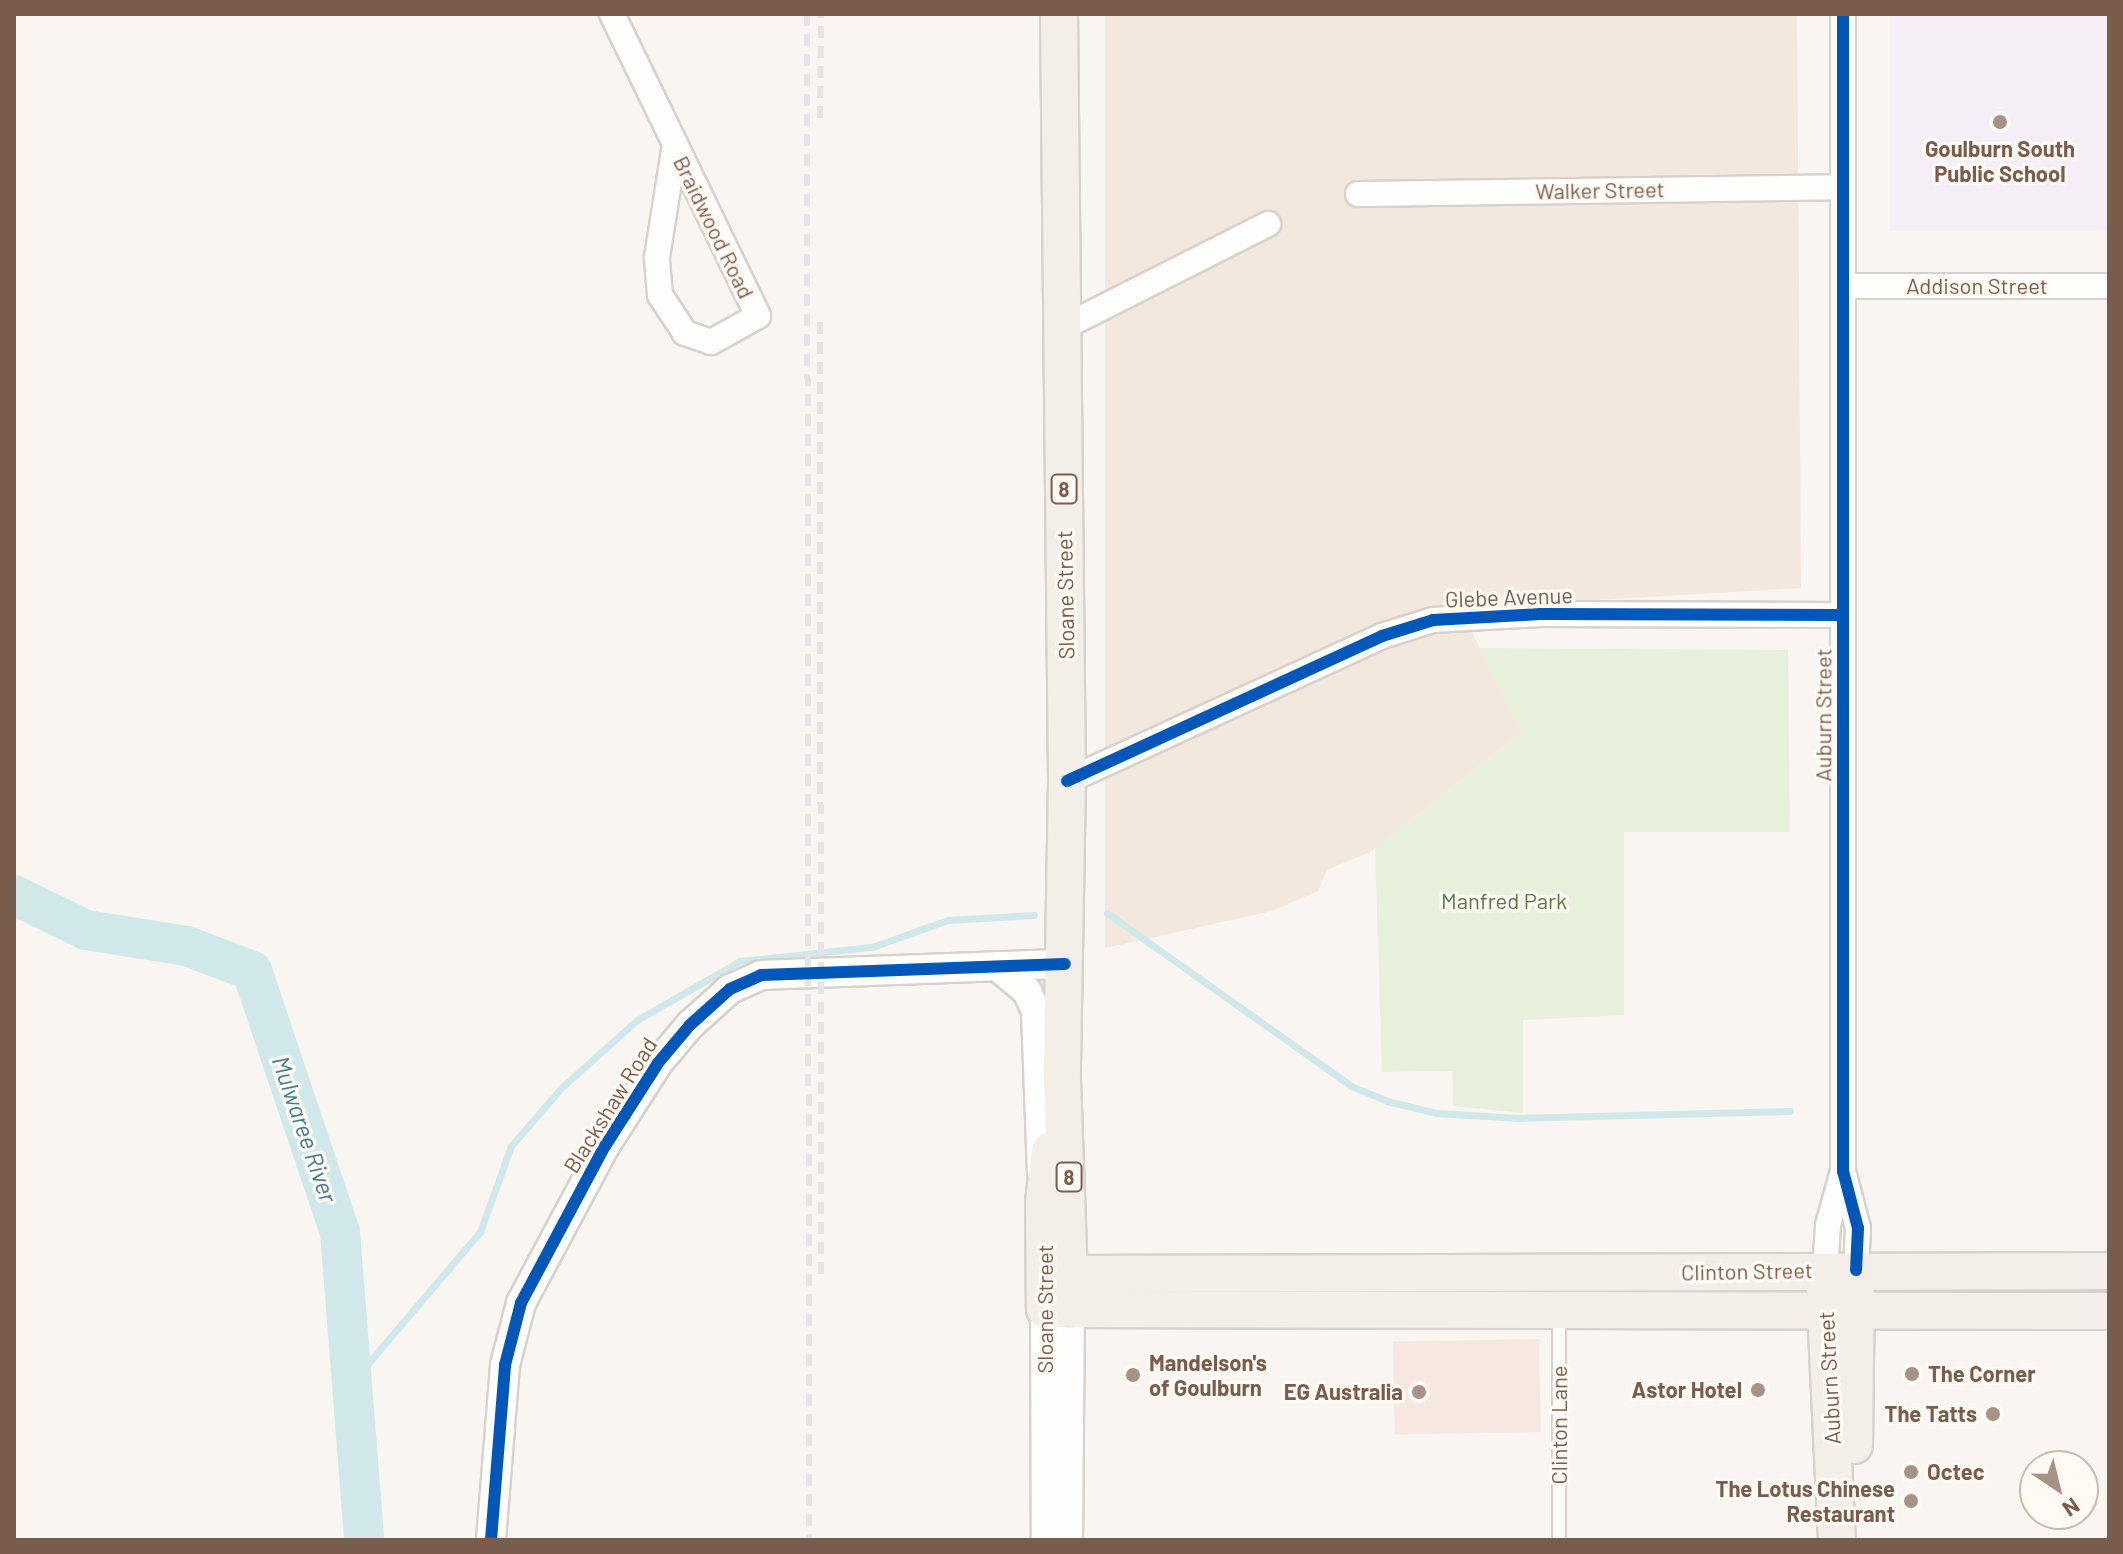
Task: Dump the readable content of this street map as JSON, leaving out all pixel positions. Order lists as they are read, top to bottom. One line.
{"streets":{"main road":["8","Sloane Street","Auburn Street","Clinton Street"],"street":["Walker Street","Braidwood Road","Addison Street","Glebe Avenue","Blackshaw Road"],"lane":["Clinton Lane"]},"crossings":[["Walker Street","Auburn Street"],["Addison Street","Auburn Street"],["Sloane Street","Glebe Avenue"],["Sloane Street","Blackshaw Road"],["Sloane Street","Clinton Street"],["Glebe Avenue","Auburn Street"],["Auburn Street","Clinton Street"],["Clinton Street","Clinton Lane"]],"water":["Mulwaree River"],"parks":["Manfred Park"],"places":["Goulburn South Public School","The Corner","Mandelson's of Goulburn","Astor Hotel","EG Australia","The Tatts","Octec","The Lotus Chinese Restaurant"],"north":"bottom right"}
